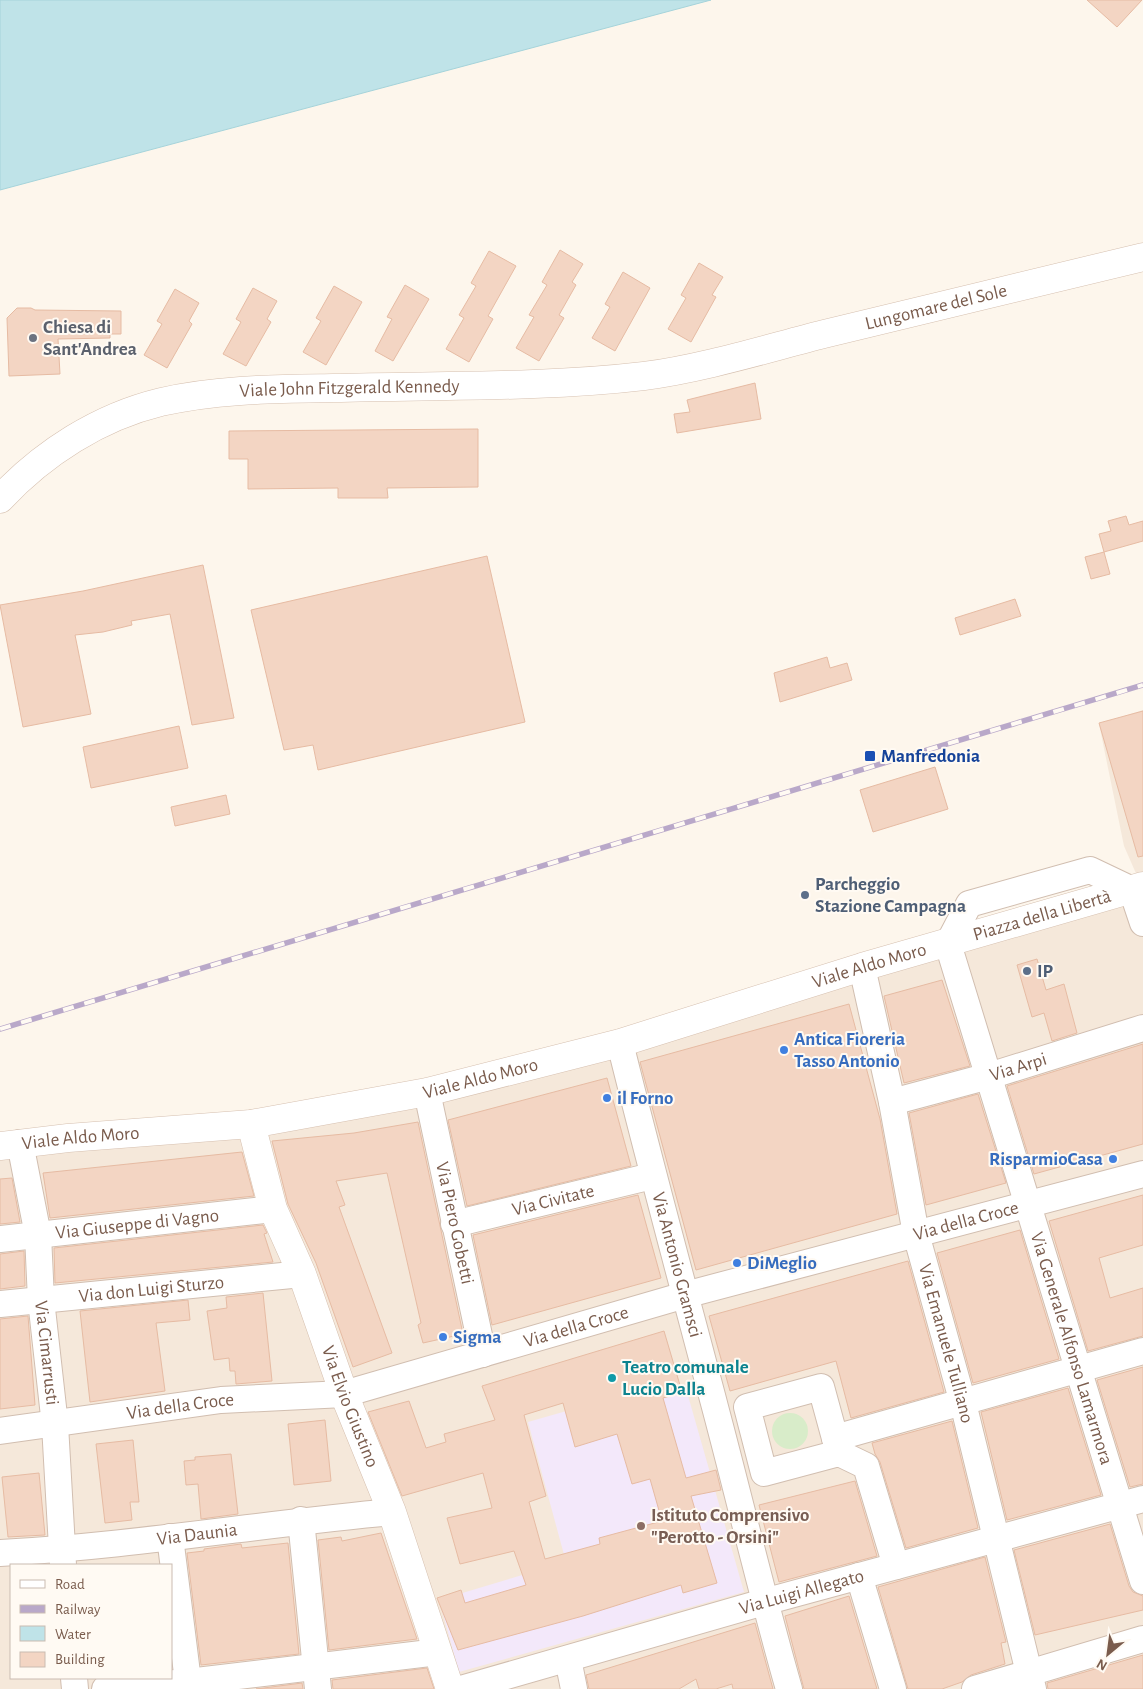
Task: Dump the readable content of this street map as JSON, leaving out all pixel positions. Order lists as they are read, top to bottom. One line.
{"streets":{"street":["Lungomare del Sole","Viale John Fitzgerald Kennedy","Piazza della Libertà","Viale Aldo Moro","Via Arpi","Via Civitate","Via della Croce","Via Piero Gobetti","Via Giuseppe di Vagno","Via Antonio Gramsci","Via don Luigi Sturzo","Via Emanuele Tulliano","Via Generale Alfonso Lamarmora","Via Cimarrusti","Via Elvio Giustino","Via Daunia","Via Luigi Allegato"]},"crossings":[["Lungomare del Sole","Viale John Fitzgerald Kennedy"],["Piazza della Libertà","Viale Aldo Moro"],["Piazza della Libertà","Via Generale Alfonso Lamarmora"],["Viale Aldo Moro","Via Piero Gobetti"],["Viale Aldo Moro","Via Antonio Gramsci"],["Viale Aldo Moro","Via Emanuele Tulliano"],["Viale Aldo Moro","Via Generale Alfonso Lamarmora"],["Viale Aldo Moro","Via Cimarrusti"],["Viale Aldo Moro","Via Elvio Giustino"],["Via Arpi","Via Emanuele Tulliano"],["Via Arpi","Via Generale Alfonso Lamarmora"],["Via Civitate","Via Piero Gobetti"],["Via Civitate","Via Antonio Gramsci"],["Via della Croce","Via Piero Gobetti"],["Via della Croce","Via Antonio Gramsci"],["Via della Croce","Via Emanuele Tulliano"],["Via della Croce","Via Generale Alfonso Lamarmora"],["Via della Croce","Via Cimarrusti"],["Via della Croce","Via Elvio Giustino"],["Via Giuseppe di Vagno","Via Cimarrusti"],["Via Giuseppe di Vagno","Via Elvio Giustino"],["Via Antonio Gramsci","Via Luigi Allegato"],["Via don Luigi Sturzo","Via Cimarrusti"],["Via don Luigi Sturzo","Via Elvio Giustino"],["Via Emanuele Tulliano","Via Luigi Allegato"],["Via Generale Alfonso Lamarmora","Via Luigi Allegato"],["Via Cimarrusti","Via Daunia"],["Via Elvio Giustino","Via Daunia"]],"places":{"other":["Chiesa di Sant'Andrea","Parcheggio Stazione Campagna","IP","Antica Fioreria Tasso Antonio","il Forno","RisparmioCasa","DiMeglio","Sigma","Teatro comunale Lucio Dalla","Istituto Comprensivo \"Perotto - Orsini\""],"transit":["Manfredonia"]},"legend":["Road","Railway","Water","Building"],"north":"bottom left"}
